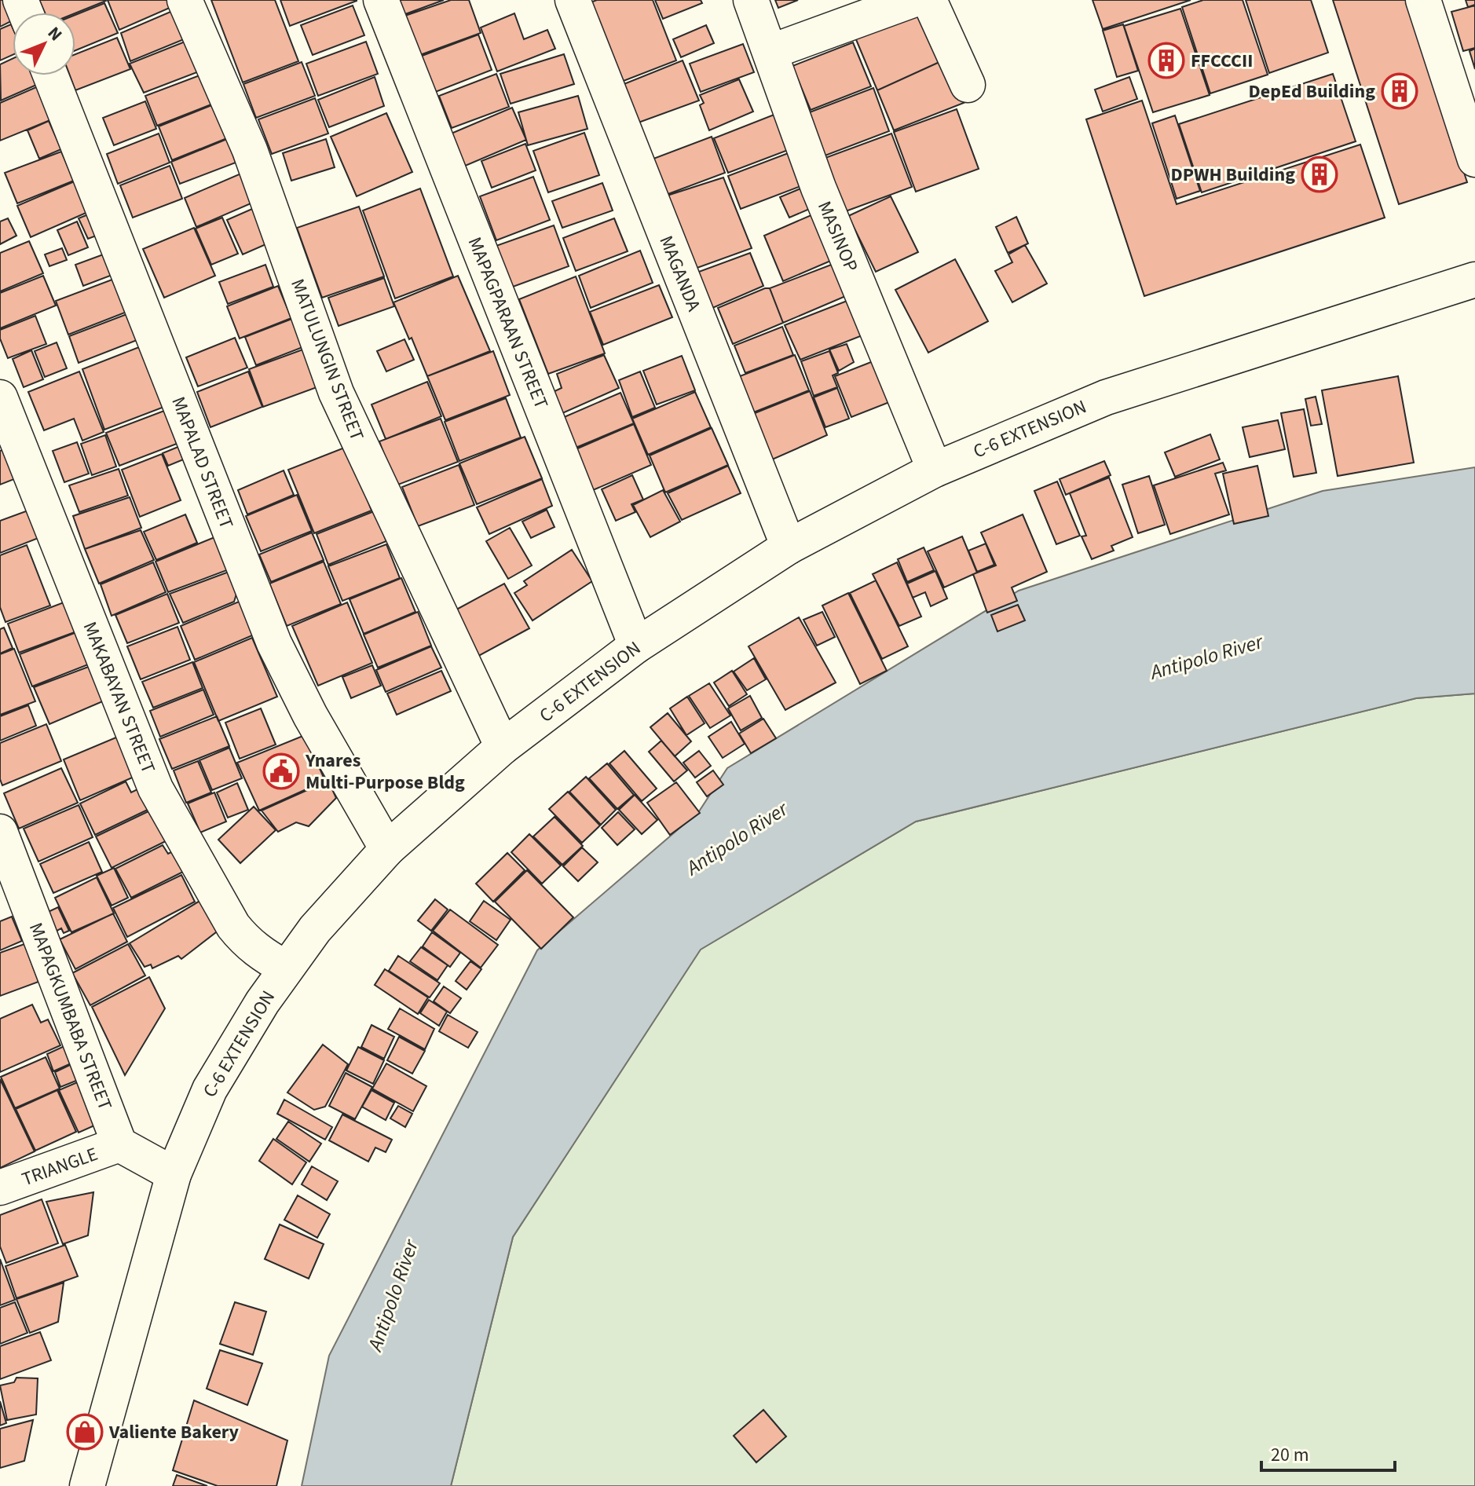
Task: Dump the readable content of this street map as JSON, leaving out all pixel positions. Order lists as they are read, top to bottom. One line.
{"streets":{"street":["MASINOP","MAGANDA","MAPAGPARAAN STREET","MATULUNGIN STREET","C-6 EXTENSION","MAPALAD STREET","MAKABAYAN STREET","MAPAGKUMBABA STREET","TRIANGLE"]},"crossings":[["MASINOP","C-6 EXTENSION"],["MAGANDA","C-6 EXTENSION"],["MAPAGPARAAN STREET","C-6 EXTENSION"],["MATULUNGIN STREET","C-6 EXTENSION"],["C-6 EXTENSION","MAPALAD STREET"],["C-6 EXTENSION","MAKABAYAN STREET"],["MAPAGKUMBABA STREET","TRIANGLE"]],"water":["Antipolo River"],"places":{"building":["FFCCCII","DepEd Building","DPWH Building"],"public building":["Ynares Multi-Purpose Bldg"],"shop":["Valiente Bakery"]},"scale_bar":"20 m","north":"top right"}
